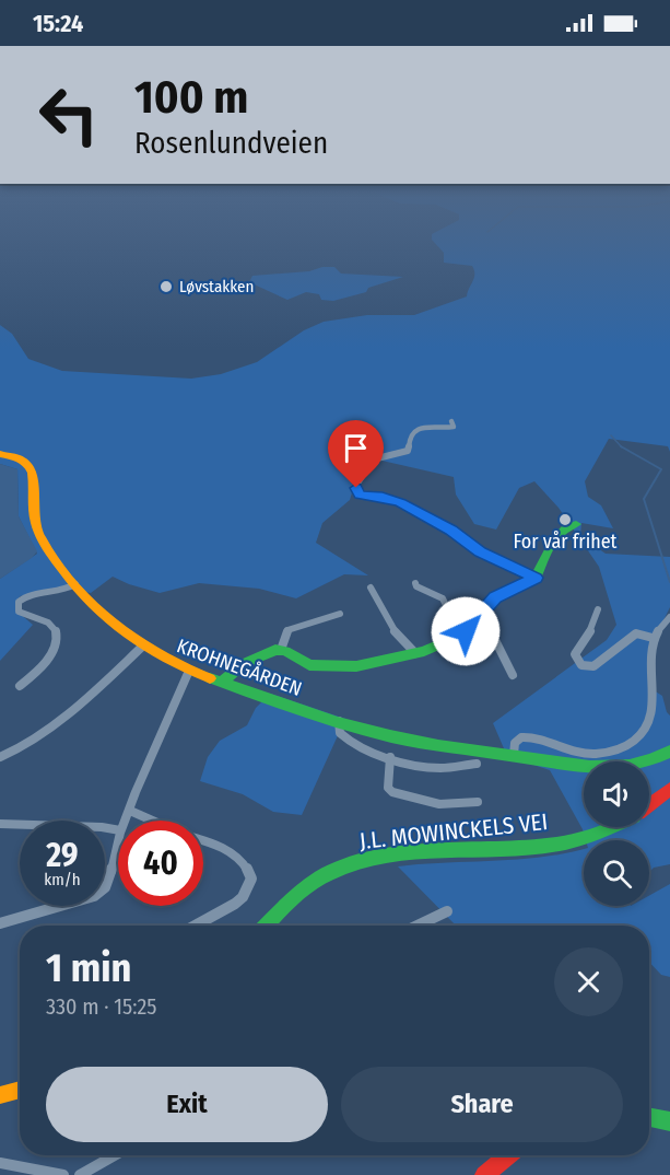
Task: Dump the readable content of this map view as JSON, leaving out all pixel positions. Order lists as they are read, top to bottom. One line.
{"streets":{"main road":["KROHNEGÅRDEN","J.L. MOWINCKELS VEI"]},"places":["Løvstakken","For vår frihet"],"page":{"status":"15:24","turn":["100 m","Rosenlundveien"],"speed":"29 km/h","limit":"40","heading":["1 min","330 m · 15:25"],"buttons":["Exit","Share"]}}
